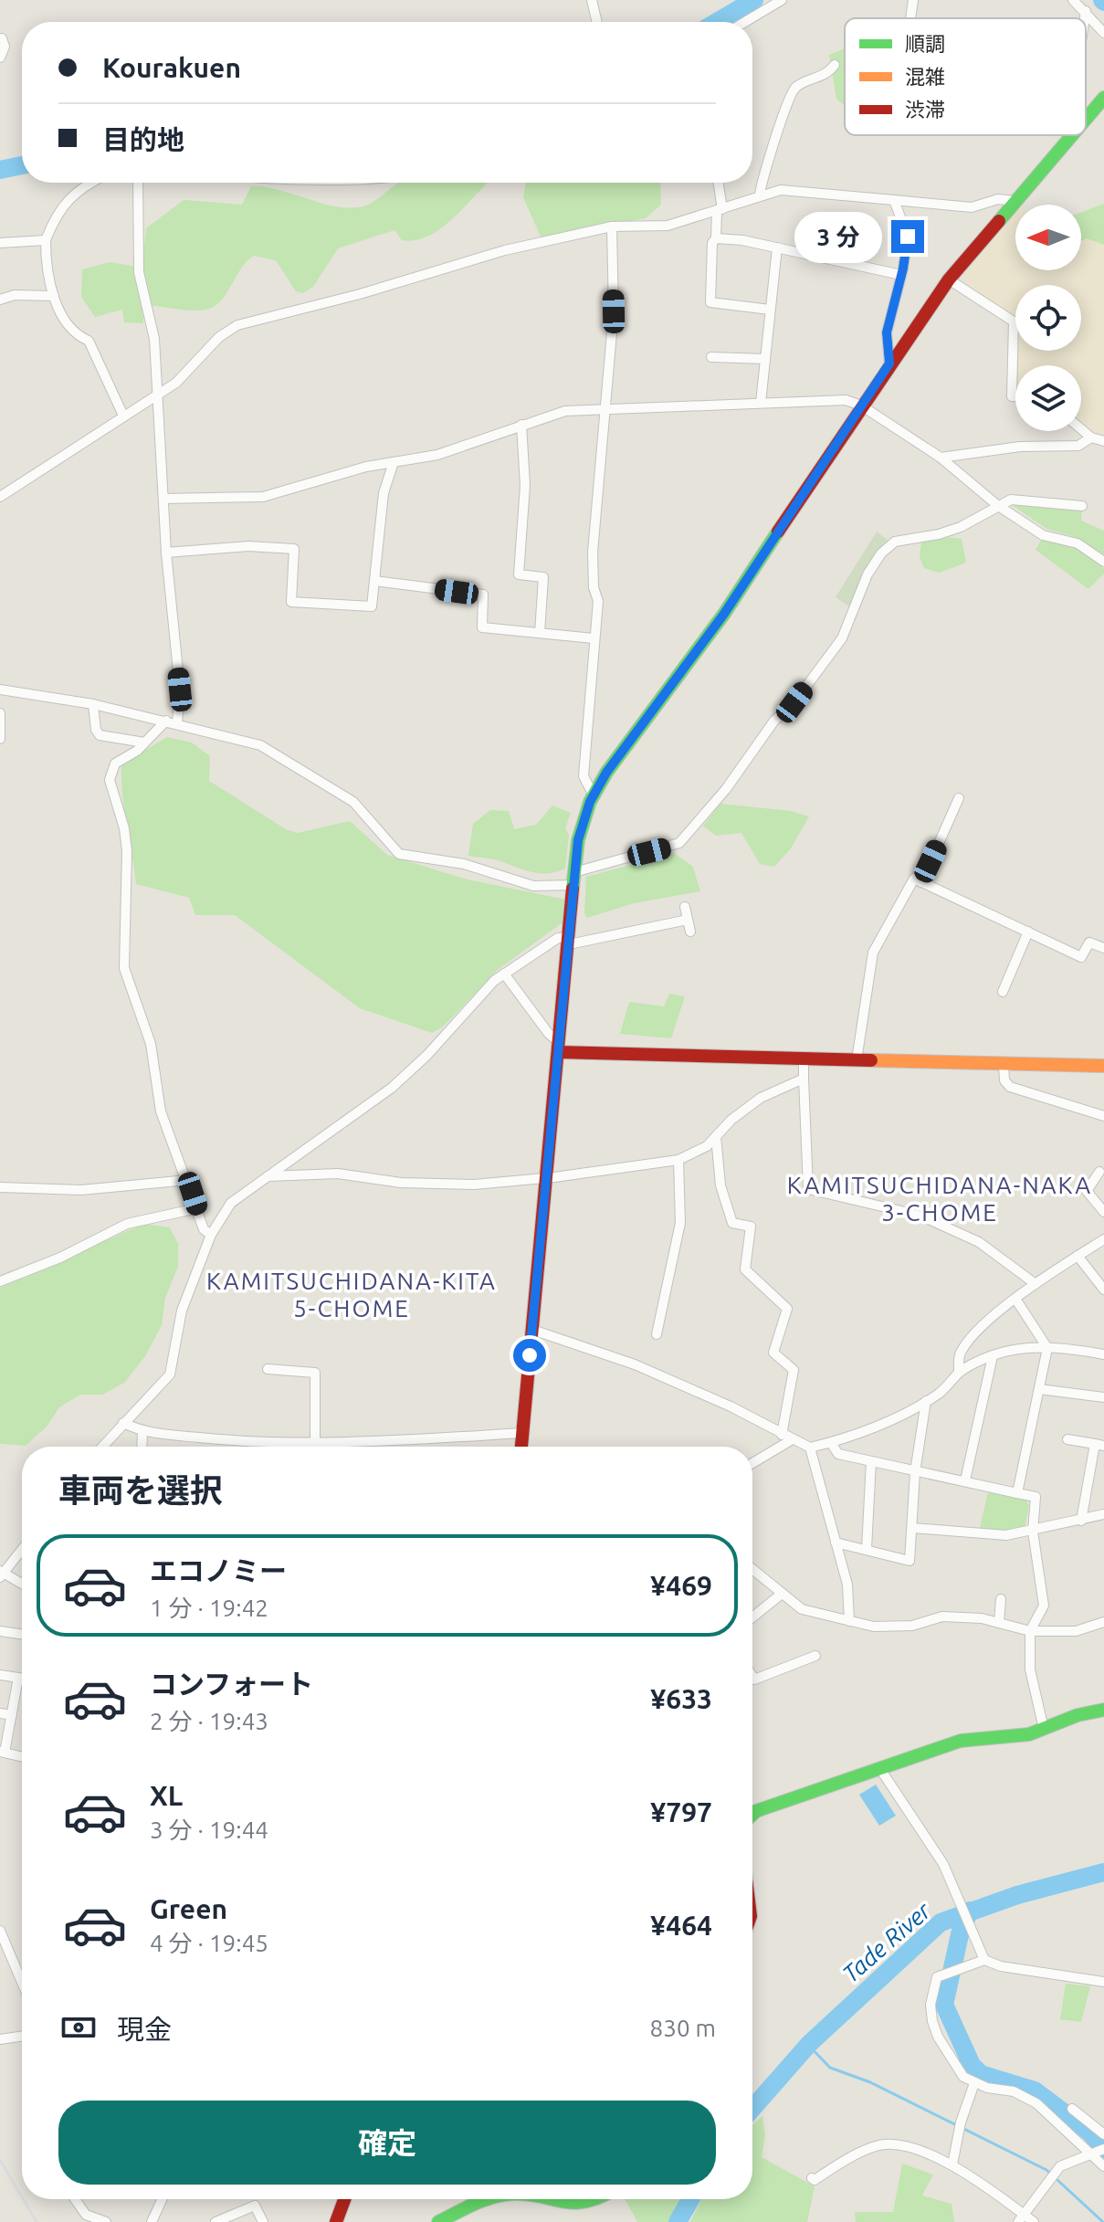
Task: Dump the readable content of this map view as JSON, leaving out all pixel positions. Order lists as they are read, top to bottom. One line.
{"districts":["KAMITSUCHIDANA-NAKA 3-CHOME","KAMITSUCHIDANA-KITA 5-CHOME"],"water":["Tade River"],"legend":["順調","混雑","渋滞"],"north":"left","page":{"banner":["Kourakuen","目的地"],"bubble":"3 分","heading":"車両を選択","list":[{"name":"エコノミー","note":"1 分 · 19:42","value":"¥469"},{"name":"コンフォート","note":"2 分 · 19:43","value":"¥633"},{"name":"XL","note":"3 分 · 19:44","value":"¥797"},{"name":"Green","note":"4 分 · 19:45","value":"¥464"}],"pay":["現金","830 m"],"buttons":"確定"}}
